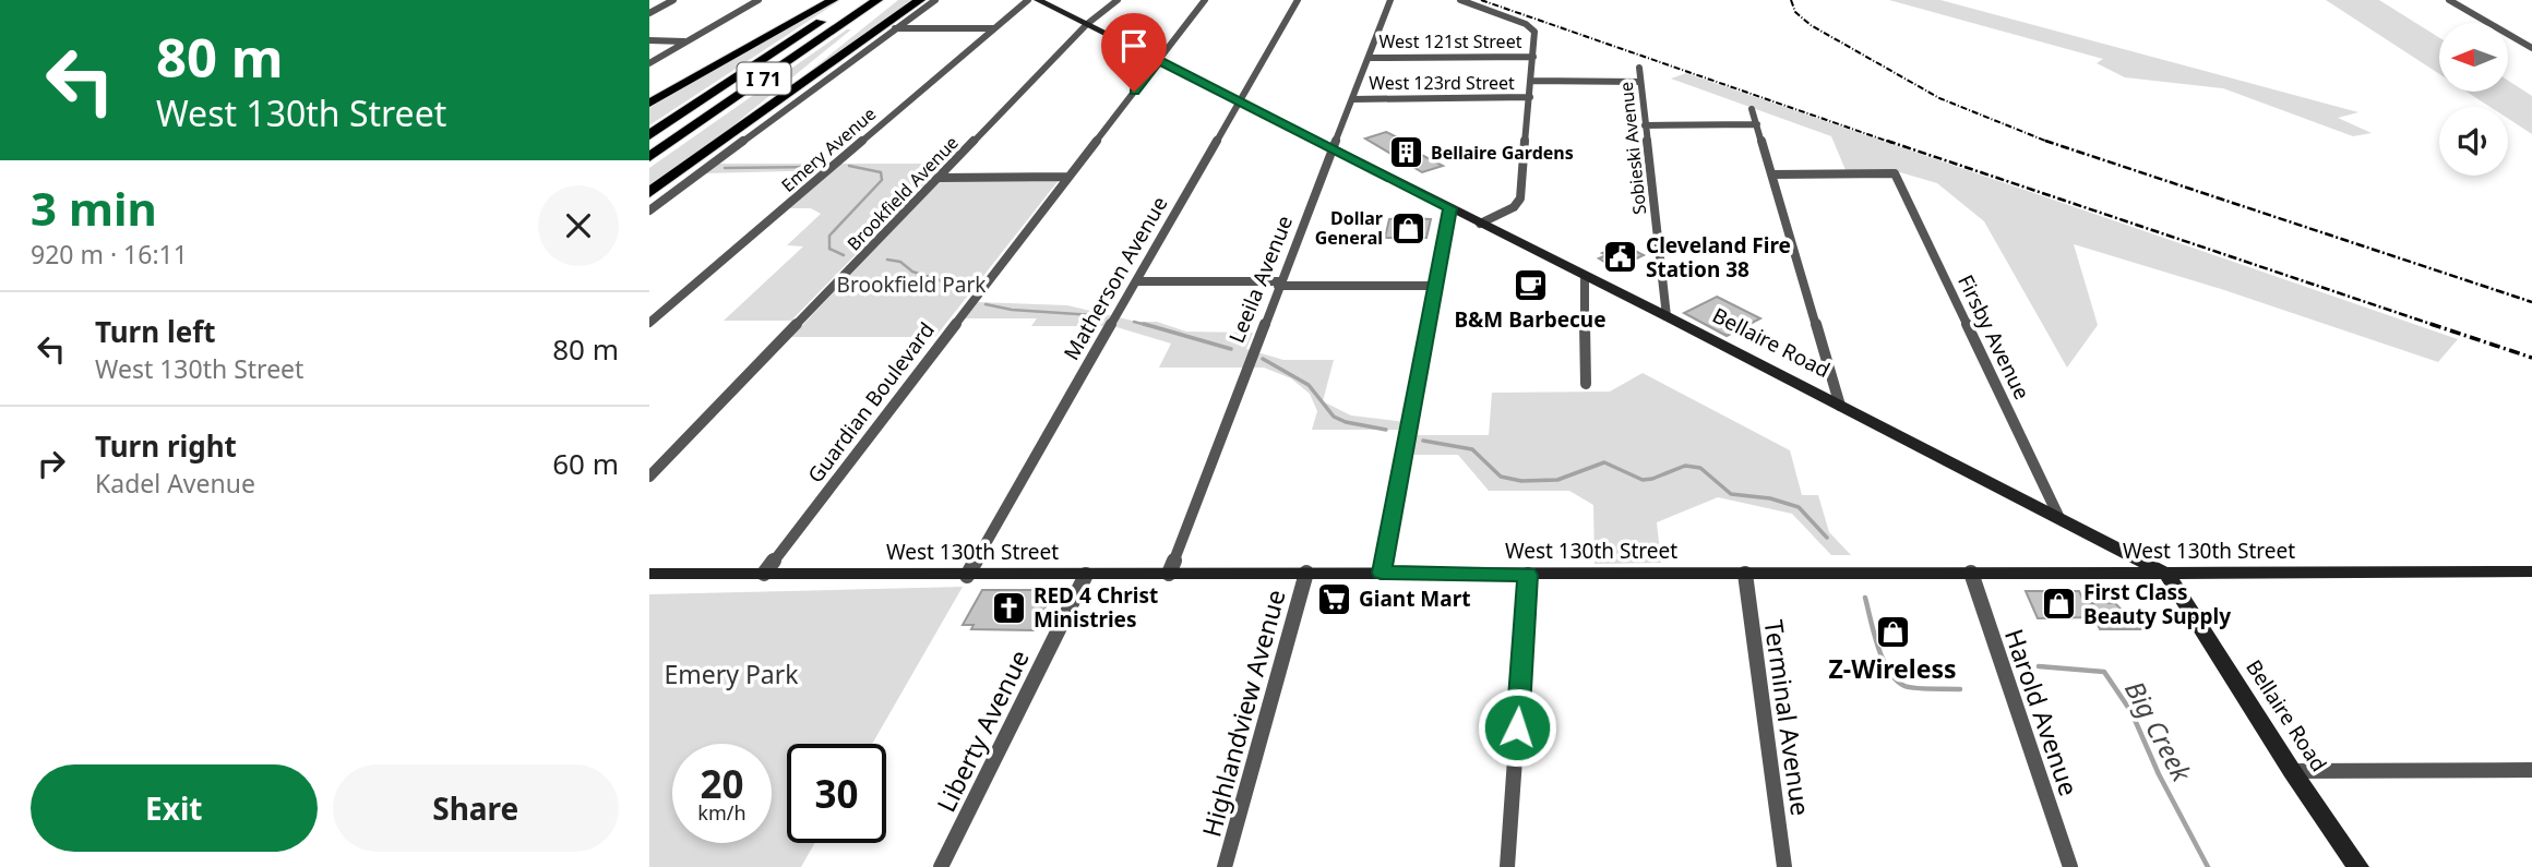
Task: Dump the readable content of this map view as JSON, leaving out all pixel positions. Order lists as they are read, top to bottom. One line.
{"streets":{"highway":["I 71"],"street":["West 121st Street","West 123rd Street","Sobieski Avenue","Emery Avenue","Brookfield Avenue","Matherson Avenue","Leeila Avenue","Firsby Avenue","Bellaire Road","Guardian Boulevard","West 130th Street","Harold Avenue","Highlandview Avenue","Terminal Avenue","Liberty Avenue"]},"crossings":[["West 121st Street","Leeila Avenue"],["West 123rd Street","Leeila Avenue"],["Sobieski Avenue","Bellaire Road"],["Brookfield Avenue","Bellaire Road"],["Matherson Avenue","Bellaire Road"],["Matherson Avenue","West 130th Street"],["Leeila Avenue","Bellaire Road"],["Leeila Avenue","West 130th Street"],["Firsby Avenue","Bellaire Road"],["Bellaire Road","Guardian Boulevard"],["Bellaire Road","West 130th Street"],["Guardian Boulevard","West 130th Street"],["West 130th Street","Harold Avenue"],["West 130th Street","Highlandview Avenue"],["West 130th Street","Terminal Avenue"],["West 130th Street","Liberty Avenue"]],"water":["Big Creek"],"parks":["Brookfield Park","Emery Park"],"places":{"building":["Bellaire Gardens"],"shop":["Dollar General","First Class Beauty Supply","Z-Wireless"],"public building":["Cleveland Fire Station 38"],"cafe":["B&M Barbecue"],"supermarket":["Giant Mart"],"church":["RED 4 Christ Ministries"]},"north":"left","page":{"turn":["80 m","West 130th Street"],"heading":["3 min","920 m · 16:11"],"list":[{"name":"Turn left","note":"West 130th Street","value":"80 m"},{"name":"Turn right","note":"Kadel Avenue","value":"60 m"}],"speed":"20 km/h","limit":"30","buttons":["Exit","Share"]}}
